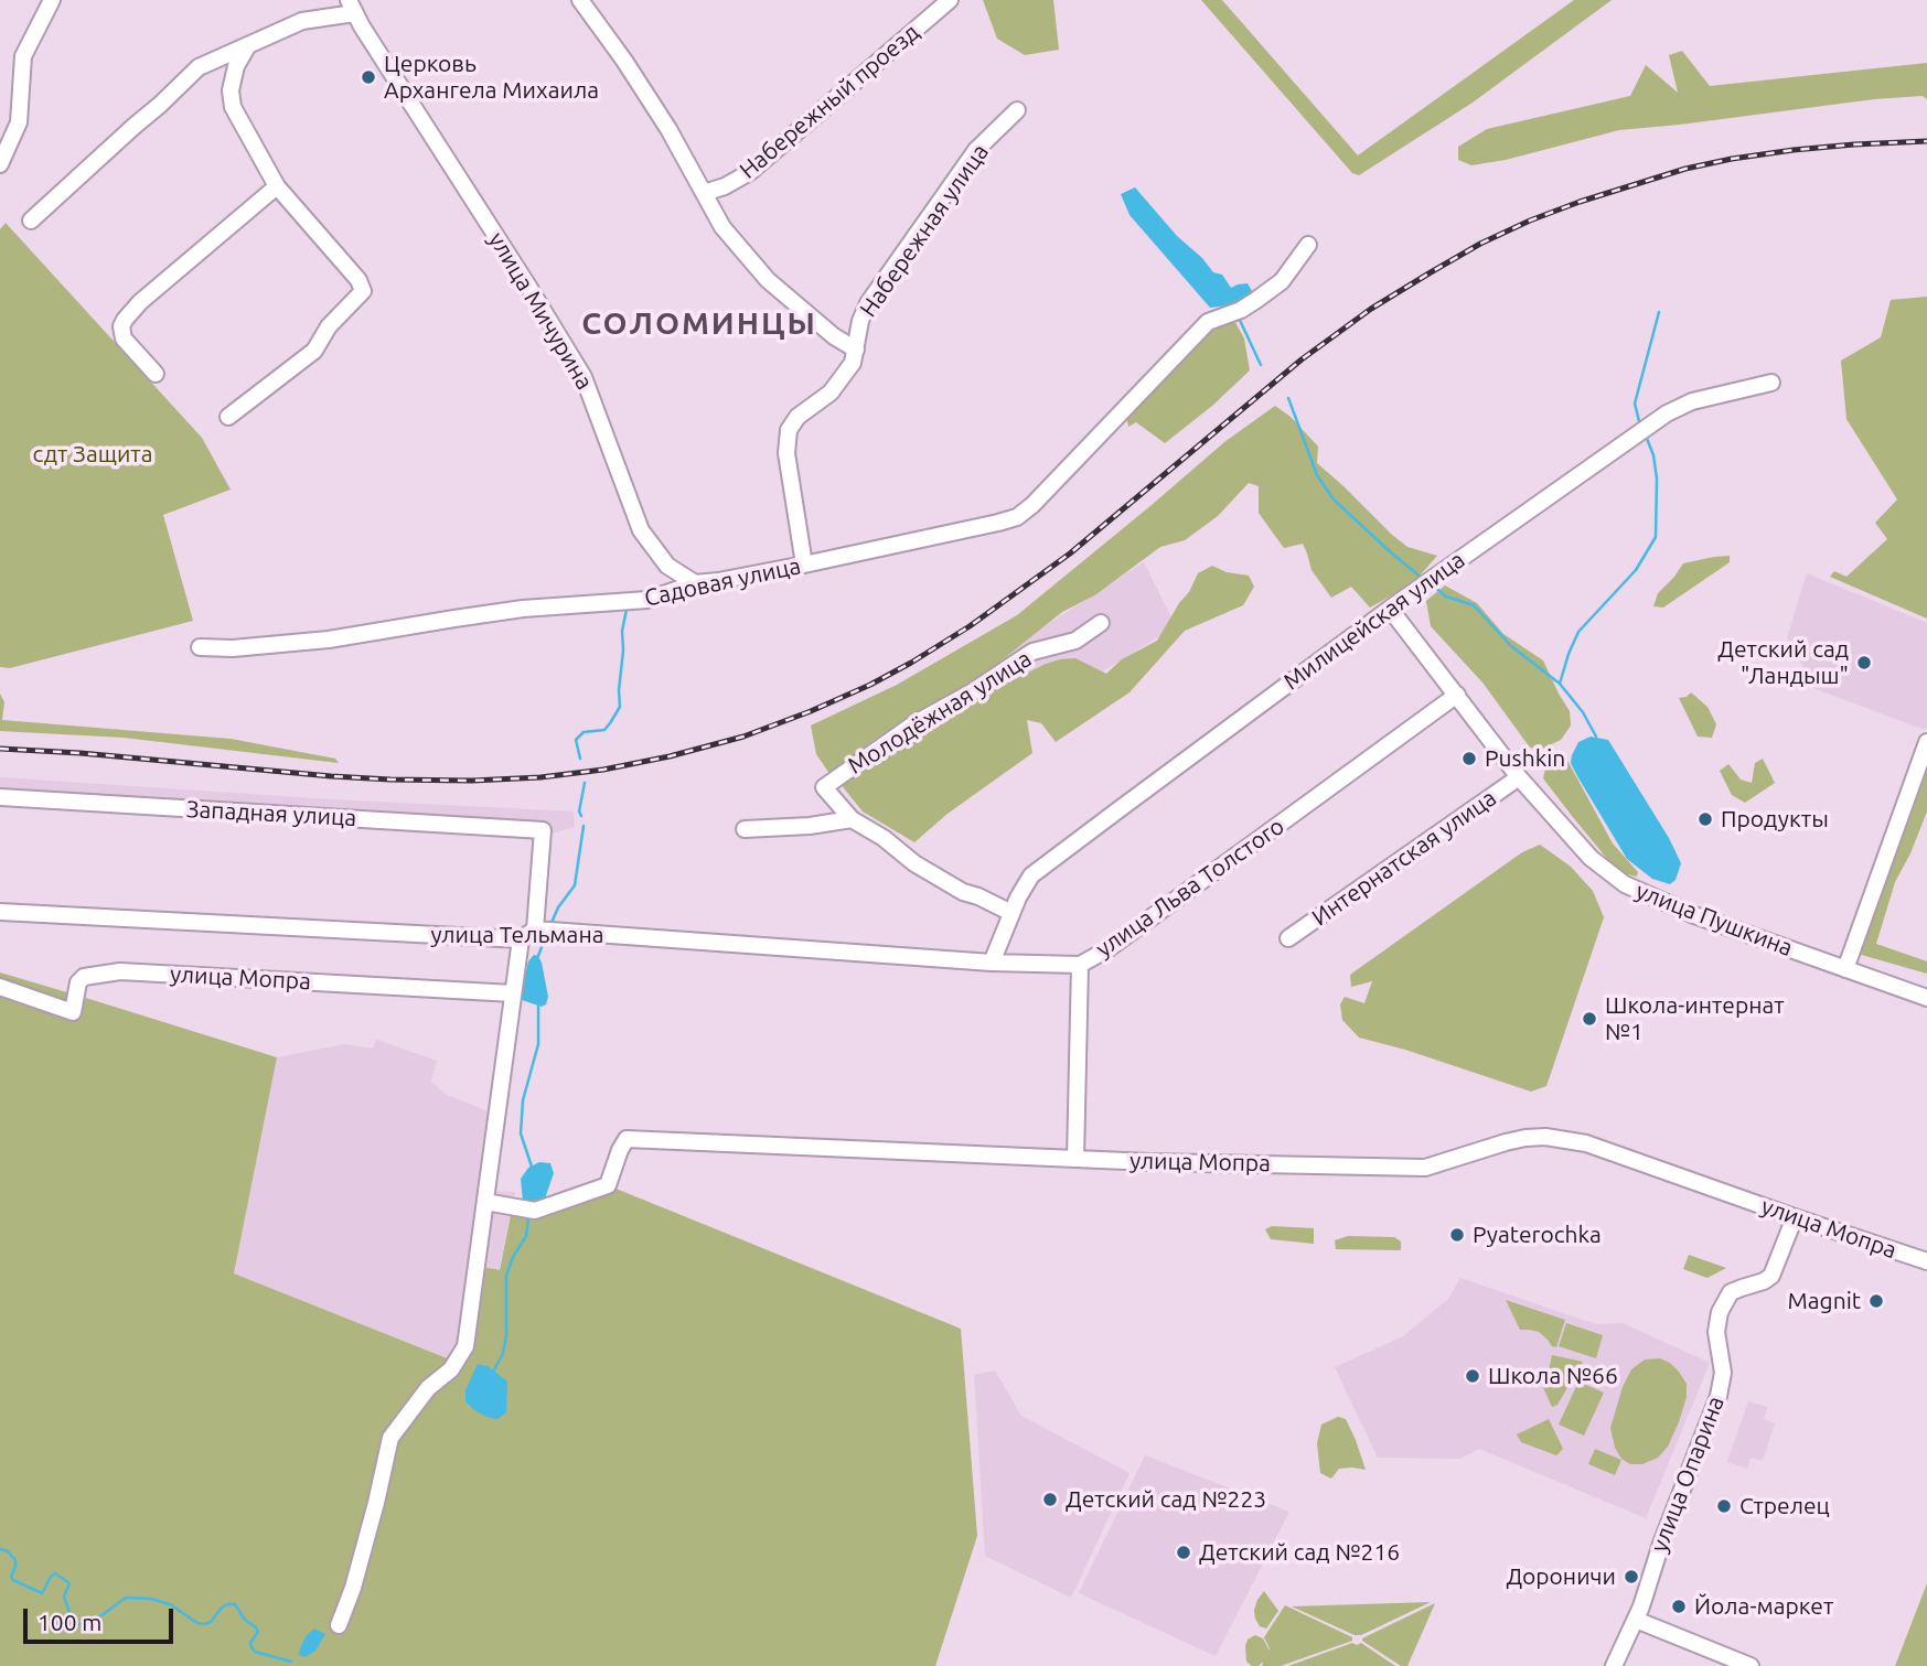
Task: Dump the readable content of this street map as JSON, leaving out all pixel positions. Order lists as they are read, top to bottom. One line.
{"streets":{"street":["Набережный проезд","Набережная улица","улица Мичурина","Садовая улица","Милицейская улица","Молодёжная улица","Западная улица","Интернатская улица","улица Льва Толстого","улица Пушкина","улица Тельмана","улица Мопра","улица Опарина"]},"crossings":[["Набережная улица","Садовая улица"],["улица Мичурина","Садовая улица"],["Милицейская улица","улица Пушкина"],["Милицейская улица","улица Тельмана"],["Западная улица","улица Тельмана"],["Интернатская улица","улица Пушкина"],["улица Льва Толстого","улица Пушкина"],["улица Льва Толстого","улица Тельмана"],["улица Льва Толстого","улица Мопра"],["улица Мопра","улица Опарина"]],"districts":["СОЛОМИНЦЫ"],"parks":["сдт Защита"],"places":["Церковь Архангела Михаила","Детский сад \"Ландыш\"","Pushkin","Продукты","Школа-интернат №1","Pyaterochka","Magnit","Школа №66","Детский сад №223","Стрелец","Детский сад №216","Дороничи","Йола-маркет"],"scale_bar":"100 m"}
